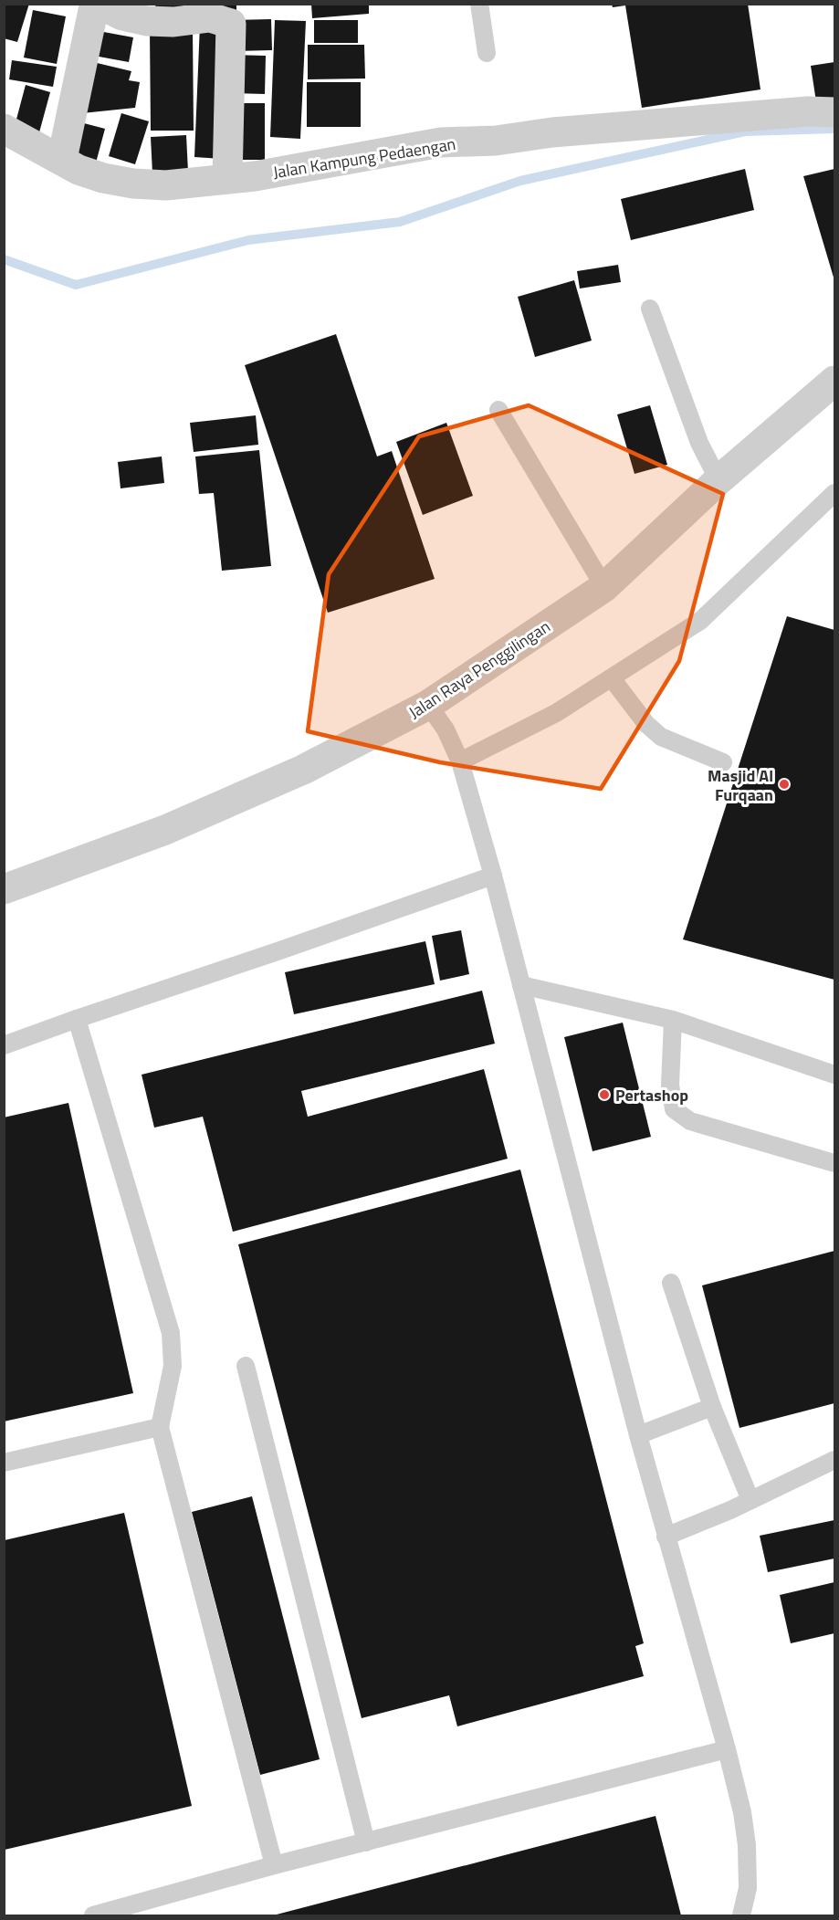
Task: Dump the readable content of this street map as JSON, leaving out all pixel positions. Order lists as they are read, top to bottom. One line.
{"streets":{"street":["Jalan Kampung Pedaengan","Jalan Raya Penggilingan"]},"places":["Masjid Al Furqaan","Pertashop"]}
